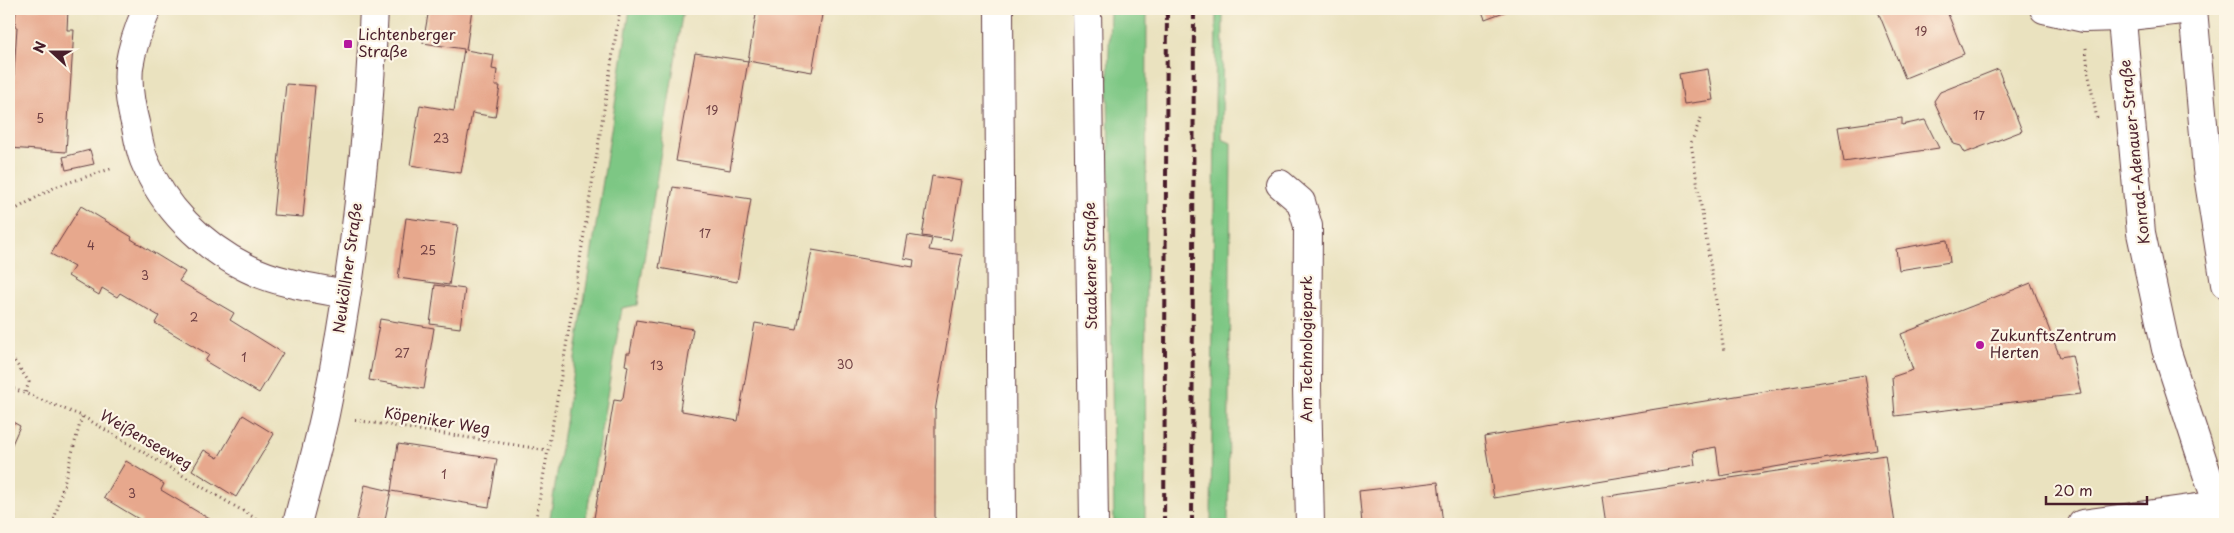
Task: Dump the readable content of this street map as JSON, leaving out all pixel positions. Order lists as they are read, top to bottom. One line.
{"streets":{"street":["Konrad-Adenauer-Straße","Staakener Straße","Neuköllner Straße","Am Technologiepark"],"path":["Köpeniker Weg","Weißenseeweg"]},"crossings":[["Neuköllner Straße","Köpeniker Weg"]],"places":{"transit":["Lichtenberger Straße"],"other":["ZukunftsZentrum Herten"]},"house_numbers":["19","19","17","5","23","17","4","25","3","2","27","1","30","13","1","3"],"scale_bar":"20 m","north":"left"}
